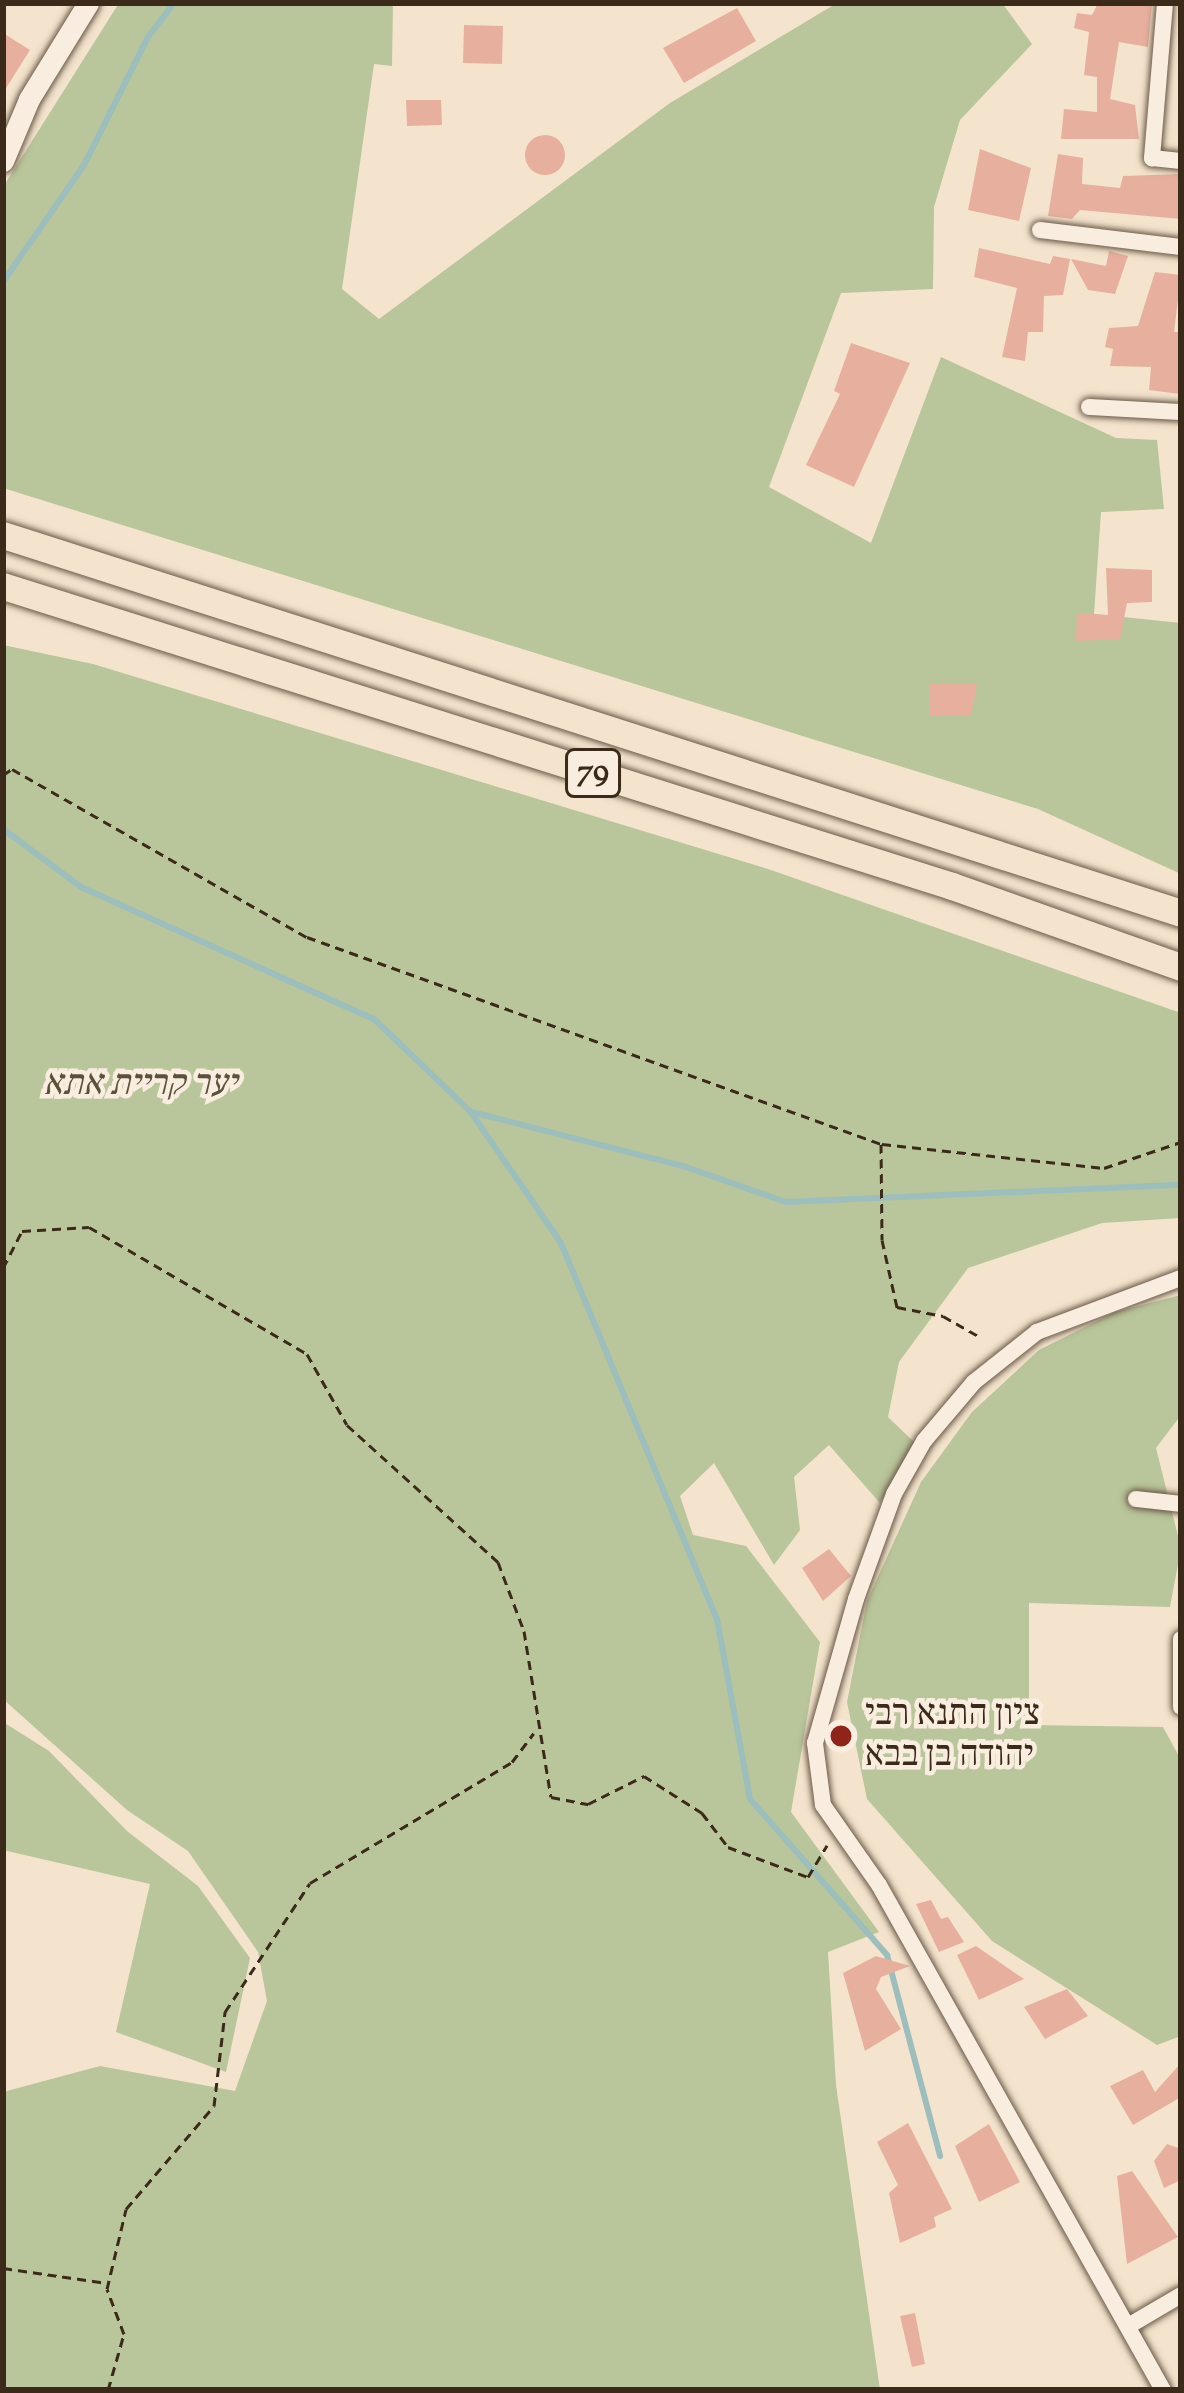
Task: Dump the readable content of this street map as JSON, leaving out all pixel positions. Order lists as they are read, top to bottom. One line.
{"streets":{"highway":["79"]},"parks":["יער קריית אתא"],"places":["ציון התנא רבי יהודה בן בבא"]}
